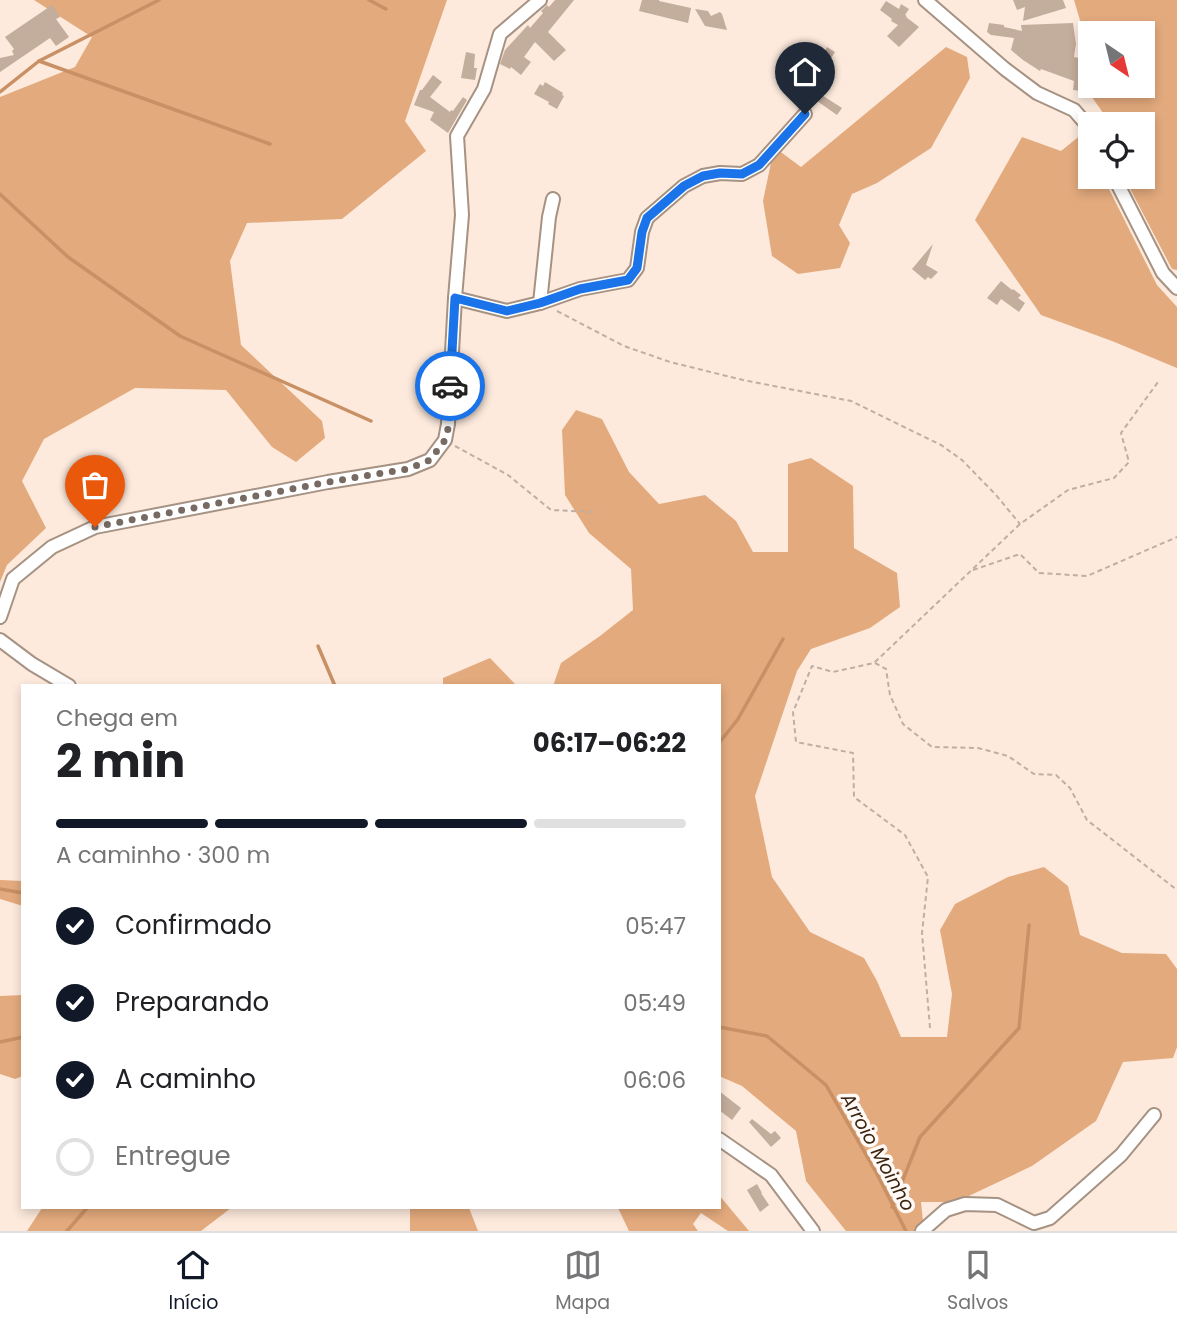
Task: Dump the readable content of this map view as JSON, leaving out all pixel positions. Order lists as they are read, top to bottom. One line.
{"water":["Arroio Moinho"],"north":"bottom right","page":{"heading":["2 min","Chega em","06:17–06:22"],"bar":"A caminho · 300 m","list":[["Confirmado","05:47"],["Preparando","05:49"],["A caminho","06:06"],"Entregue"],"tabs":["Início","Mapa","Salvos"]}}
